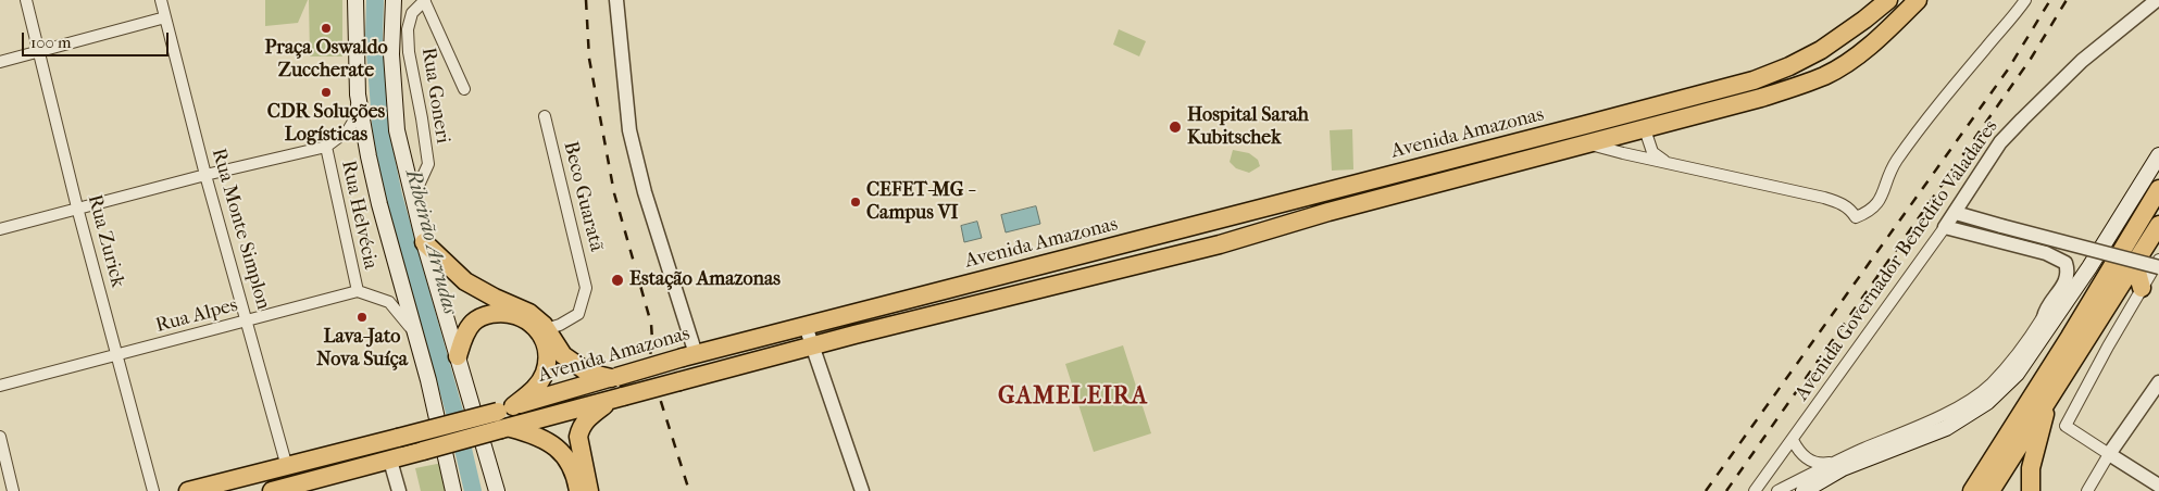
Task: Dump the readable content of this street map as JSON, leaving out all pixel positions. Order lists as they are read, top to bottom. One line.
{"streets":{"main road":["Avenida Amazonas"],"street":["Rua Goneri","Beco Guaratã","Rua Helvécia","Rua Monte Simplon","Rua Zurick","Avenida Governador Benedito Valadares","Rua Alpes"]},"crossings":[["Avenida Amazonas","Rua Monte Simplon"],["Rua Helvécia","Rua Alpes"],["Rua Monte Simplon","Rua Alpes"],["Rua Zurick","Rua Alpes"]],"districts":["GAMELEIRA"],"water":["Ribeirão Arrudas"],"places":["Praça Oswaldo Zuccherate","CDR Soluções Logísticas","Hospital Sarah Kubitschek","CEFET-MG - Campus VI","Estação Amazonas","Lava-Jato Nova Suíça"],"scale_bar":"100 m"}
